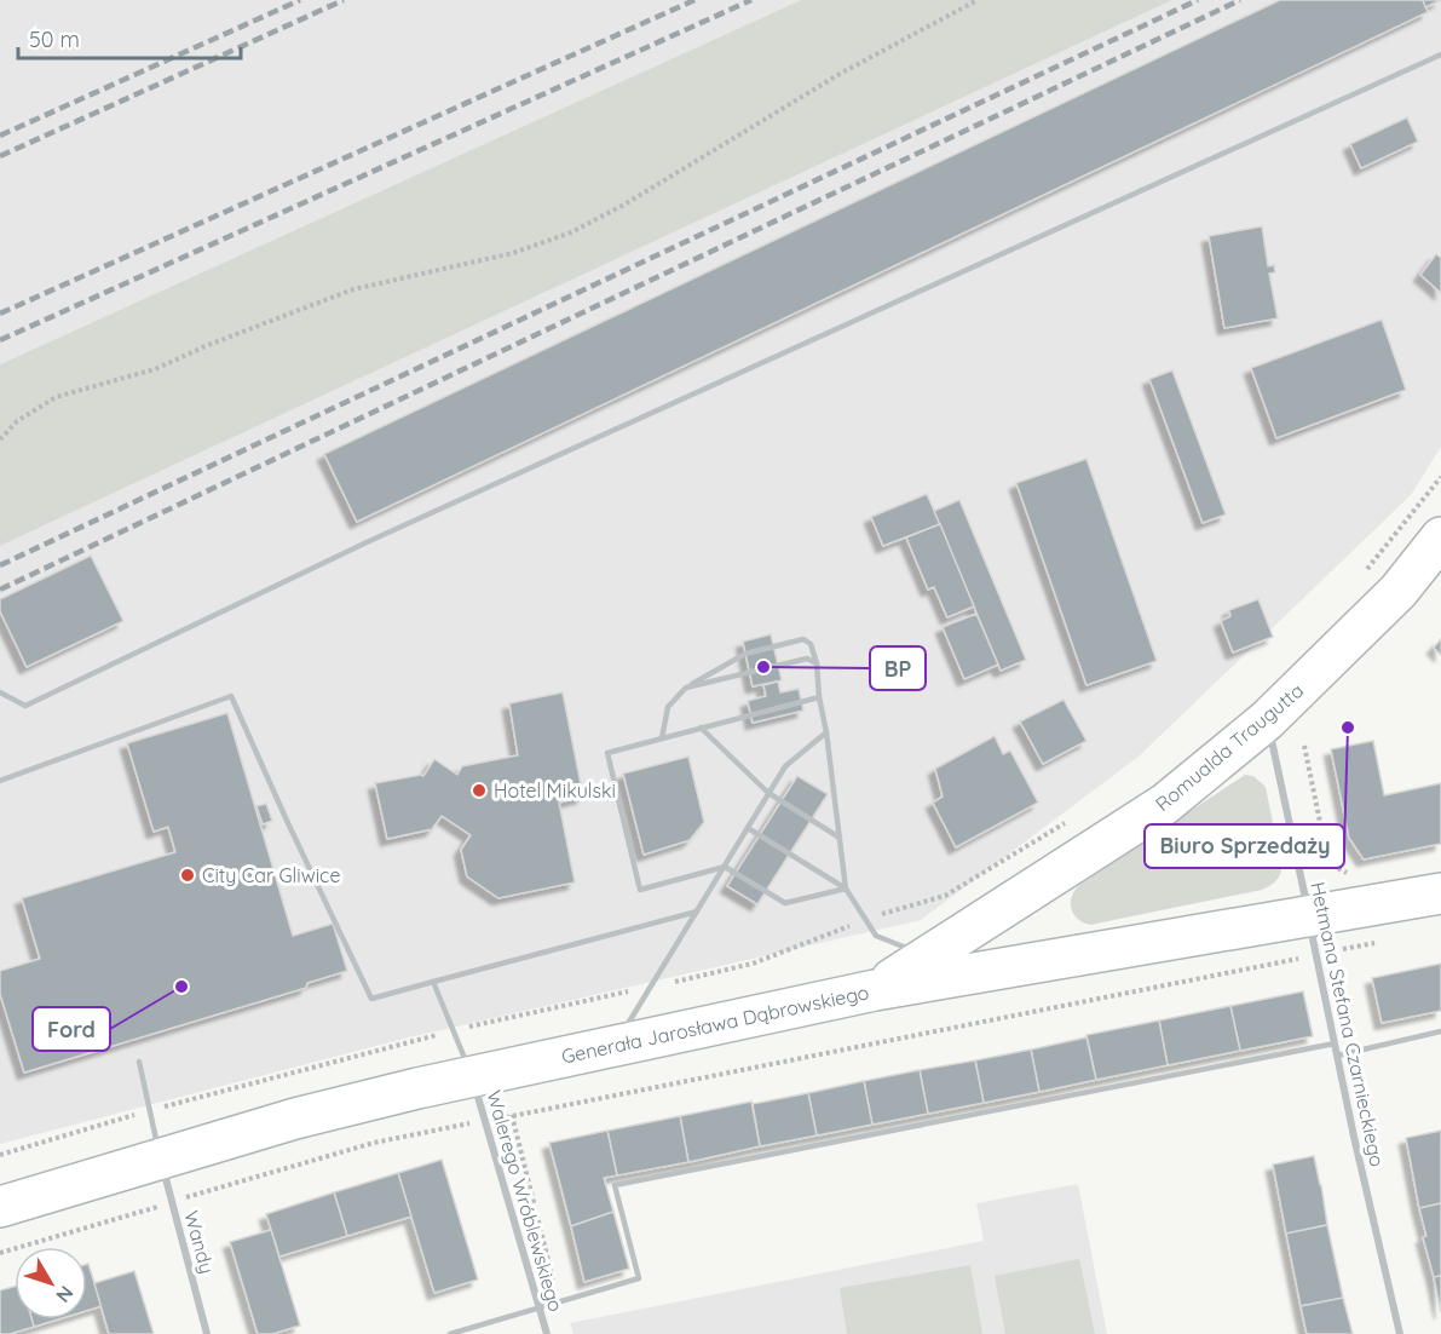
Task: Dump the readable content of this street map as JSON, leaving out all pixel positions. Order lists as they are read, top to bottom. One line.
{"streets":{"main road":["Romualda Traugutta","Generała Jarosława Dąbrowskiego"],"street":["Hetmana Stefana Czarnieckiego","Walerego Wróblewskiego","Wandy"]},"crossings":[["Romualda Traugutta","Generała Jarosława Dąbrowskiego"],["Romualda Traugutta","Hetmana Stefana Czarnieckiego"],["Generała Jarosława Dąbrowskiego","Hetmana Stefana Czarnieckiego"],["Generała Jarosława Dąbrowskiego","Walerego Wróblewskiego"],["Generała Jarosława Dąbrowskiego","Wandy"]],"places":["BP","Biuro Sprzedaży","Hotel Mikulski","City Car Gliwice","Ford"],"scale_bar":"50 m","north":"bottom right"}
